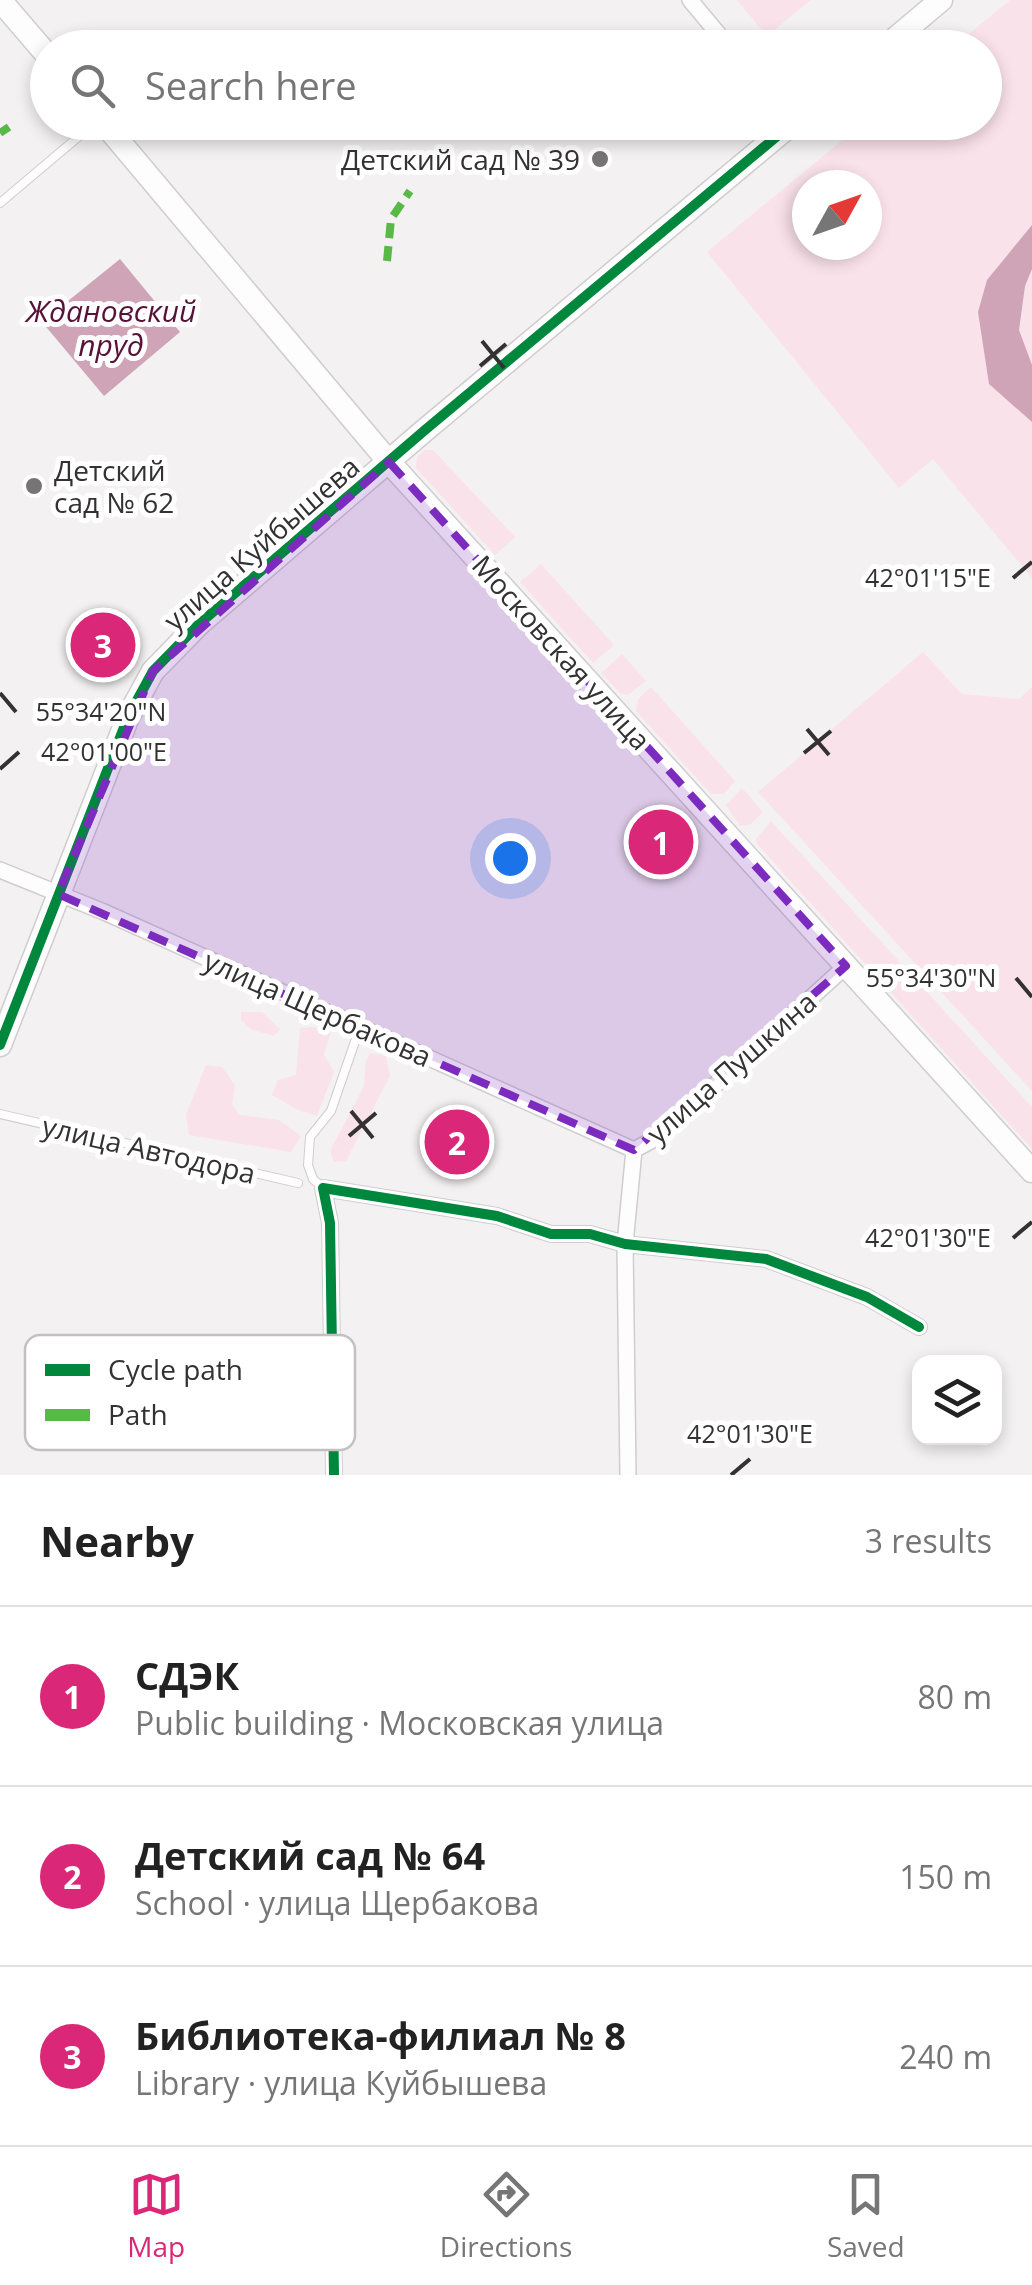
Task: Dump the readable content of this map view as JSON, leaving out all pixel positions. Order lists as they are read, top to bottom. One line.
{"streets":{"main road":["улица Куйбышева","Московская улица"],"street":["улица Щербакова","улица Пушкина"],"lane":["улица Автодора"]},"crossings":[["улица Куйбышева","Московская улица"],["улица Куйбышева","улица Щербакова"],["Московская улица","улица Пушкина"],["улица Щербакова","улица Пушкина"]],"water":["Ждановский пруд"],"places":["Детский сад № 39","Детский сад № 62"],"legend":["Cycle path","Path"],"north":"top right","page":{"search":"Search here","pins":["3","1","2"],"heading":["Nearby","3 results"],"list":[{"mark":"1","name":"СДЭК","note":"Public building · Московская улица","value":"80 m"},{"mark":"2","name":"Детский сад № 64","note":"School · улица Щербакова","value":"150 m"},{"mark":"3","name":"Библиотека-филиал № 8","note":"Library · улица Куйбышева","value":"240 m"}],"nav":["Map","Directions","Saved"]},"coordinates":["42°01'15\"E","55°34'20\"N","42°01'00\"E","55°34'30\"N","42°01'30\"E"]}
